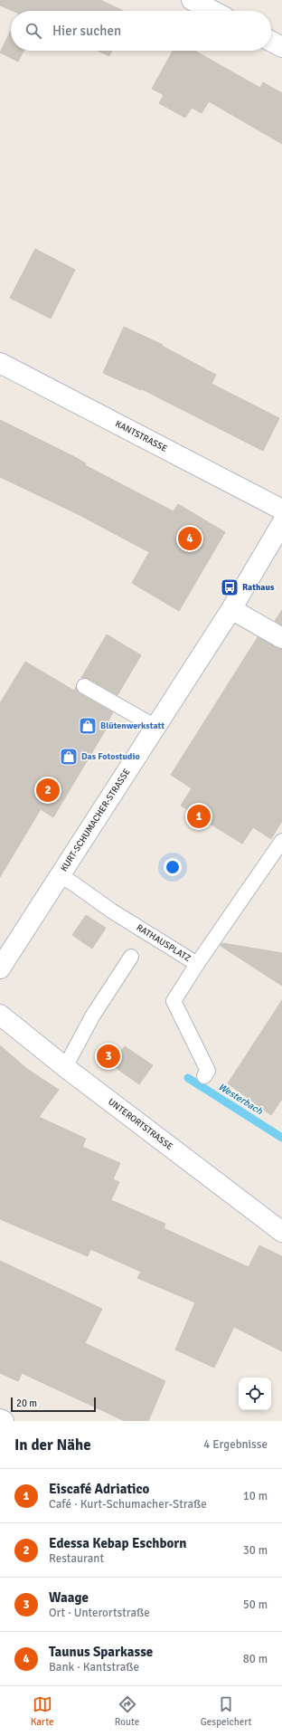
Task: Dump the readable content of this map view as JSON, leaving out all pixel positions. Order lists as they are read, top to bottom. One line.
{"streets":{"street":["KANTSTRASSE","KURT-SCHUMACHER-STRASSE","UNTERORTSTRASSE"],"lane":["RATHAUSPLATZ"]},"crossings":[["KURT-SCHUMACHER-STRASSE","RATHAUSPLATZ"]],"water":["Westerbach"],"places":{"bus stop":["Rathaus"],"shop":["Blütenwerkstatt","Das Fotostudio"]},"scale_bar":"20 m","page":{"search":"Hier suchen","pins":["4","2","1","3"],"scale":"20 m","heading":["In der Nähe","4 Ergebnisse"],"list":[{"mark":"1","name":"Eiscafé Adriatico","note":"Café · Kurt-Schumacher-Straße","value":"10 m"},{"mark":"2","name":"Edessa Kebap Eschborn","note":"Restaurant","value":"30 m"},{"mark":"3","name":"Waage","note":"Ort · Unterortstraße","value":"50 m"},{"mark":"4","name":"Taunus Sparkasse","note":"Bank · Kantstraße","value":"80 m"}],"nav":["Karte","Route","Gespeichert"]}}
